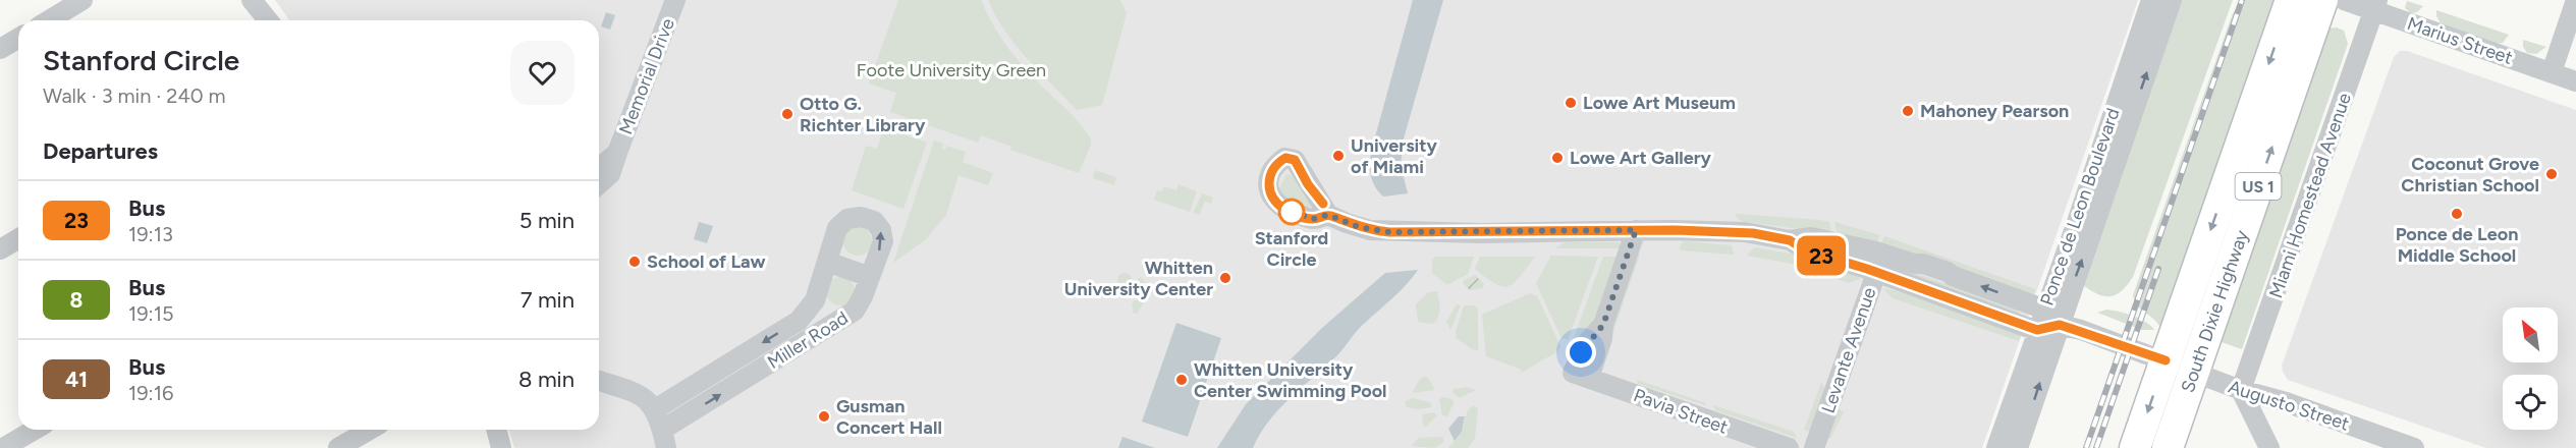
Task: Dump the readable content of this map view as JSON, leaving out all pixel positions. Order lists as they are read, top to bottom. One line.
{"streets":{"highway":["US 1","South Dixie Highway"],"street":["Marius Street","Memorial Drive","Miami Homestead Avenue","Ponce de Leon Boulevard","Miller Road","Levante Avenue","Augusto Street","Pavia Street"]},"crossings":[["Marius Street","Miami Homestead Avenue"],["Miami Homestead Avenue","Augusto Street"],["Ponce de Leon Boulevard","Augusto Street"],["South Dixie Highway","Augusto Street"]],"parks":["Foote University Green"],"places":["Lowe Art Museum","Mahoney Pearson","Otto G. Richter Library","University of Miami","Lowe Art Gallery","Coconut Grove Christian School","Stanford Circle","Ponce de Leon Middle School","School of Law","Whitten University Center","Whitten University Center Swimming Pool","Gusman Concert Hall"],"lines":["bus line 23"],"north":"top left","page":{"on_map":"23","heading":[["Stanford Circle","Walk · 3 min · 240 m"],"Departures"],"list":[{"mark":"23","name":"Bus","note":"19:13","value":"5 min"},{"mark":"8","name":"Bus","note":"19:15","value":"7 min"},{"mark":"41","name":"Bus","note":"19:16","value":"8 min"}]}}
